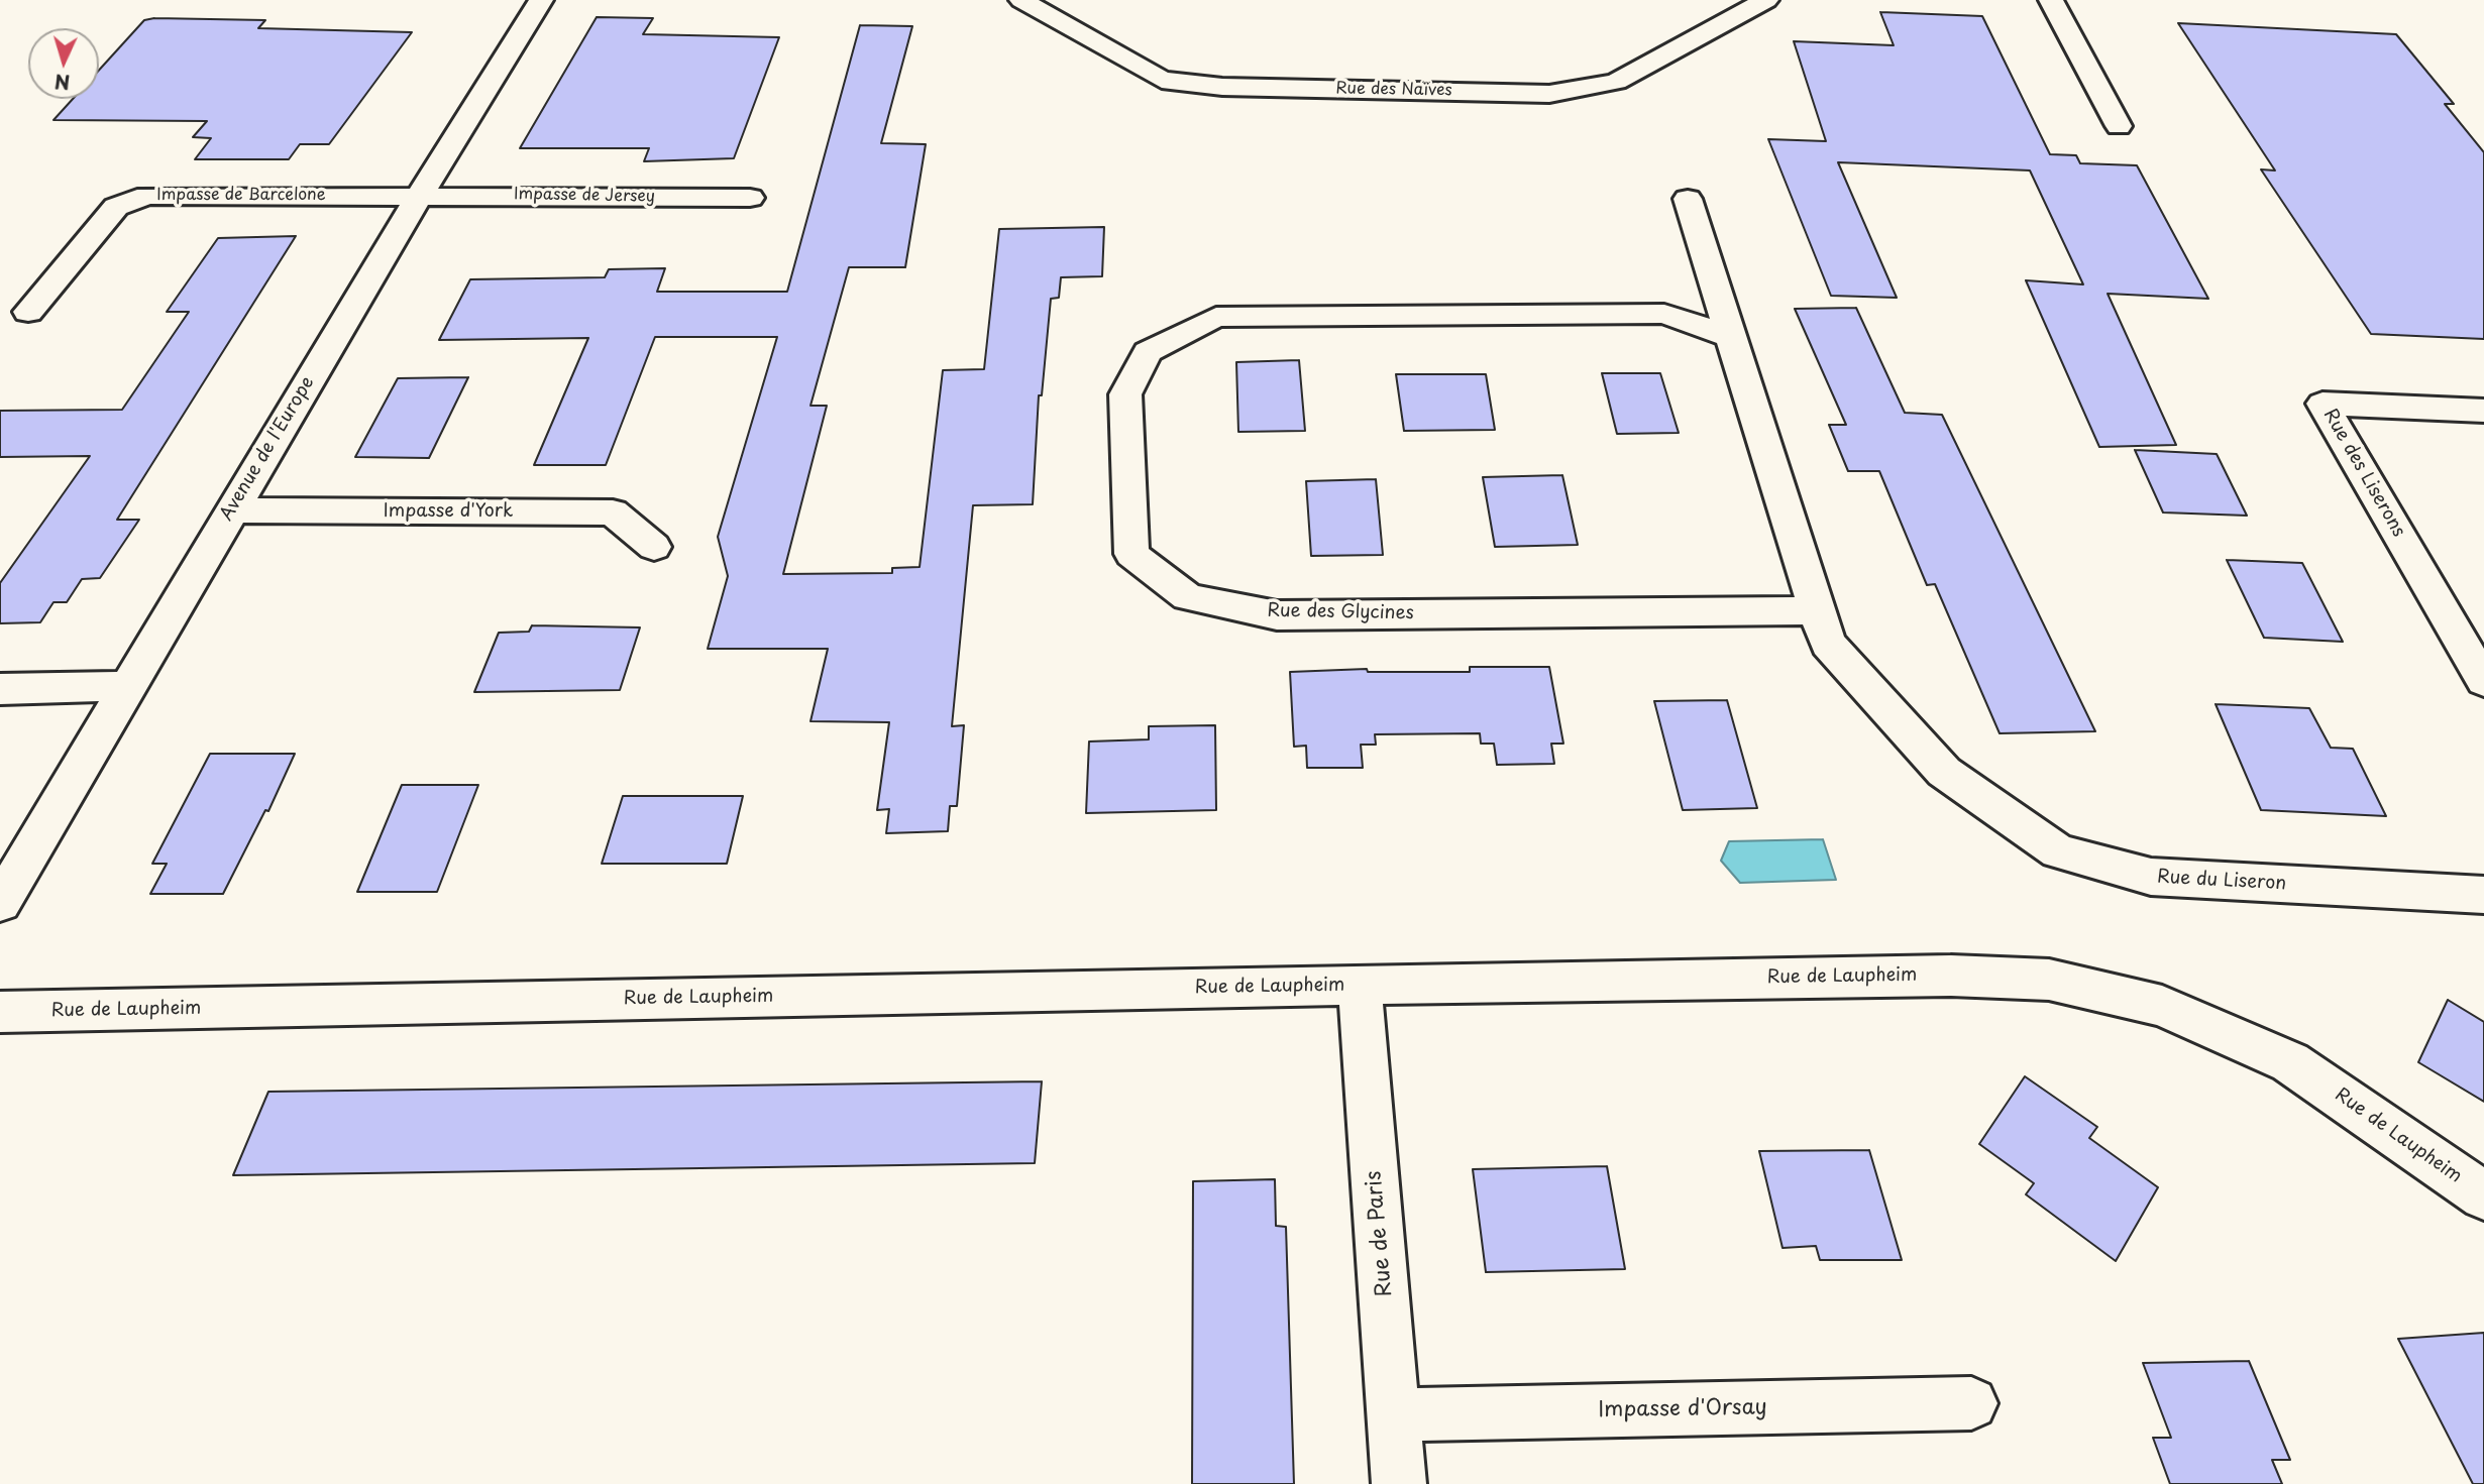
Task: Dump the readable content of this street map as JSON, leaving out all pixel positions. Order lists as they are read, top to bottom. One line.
{"streets":{"street":["Rue des Naïves","Impasse de Barcelone","Impasse de Jersey","Avenue de l'Europe","Rue des Liserons","Impasse d'York","Rue des Glycines","Rue du Liseron","Rue de Laupheim","Rue de Paris","Impasse d'Orsay"]},"crossings":[["Impasse de Barcelone","Impasse de Jersey"],["Impasse de Barcelone","Avenue de l'Europe"],["Impasse de Jersey","Avenue de l'Europe"],["Avenue de l'Europe","Impasse d'York"],["Rue des Glycines","Rue du Liseron"],["Rue de Laupheim","Rue de Paris"],["Rue de Paris","Impasse d'Orsay"]],"north":"bottom"}
